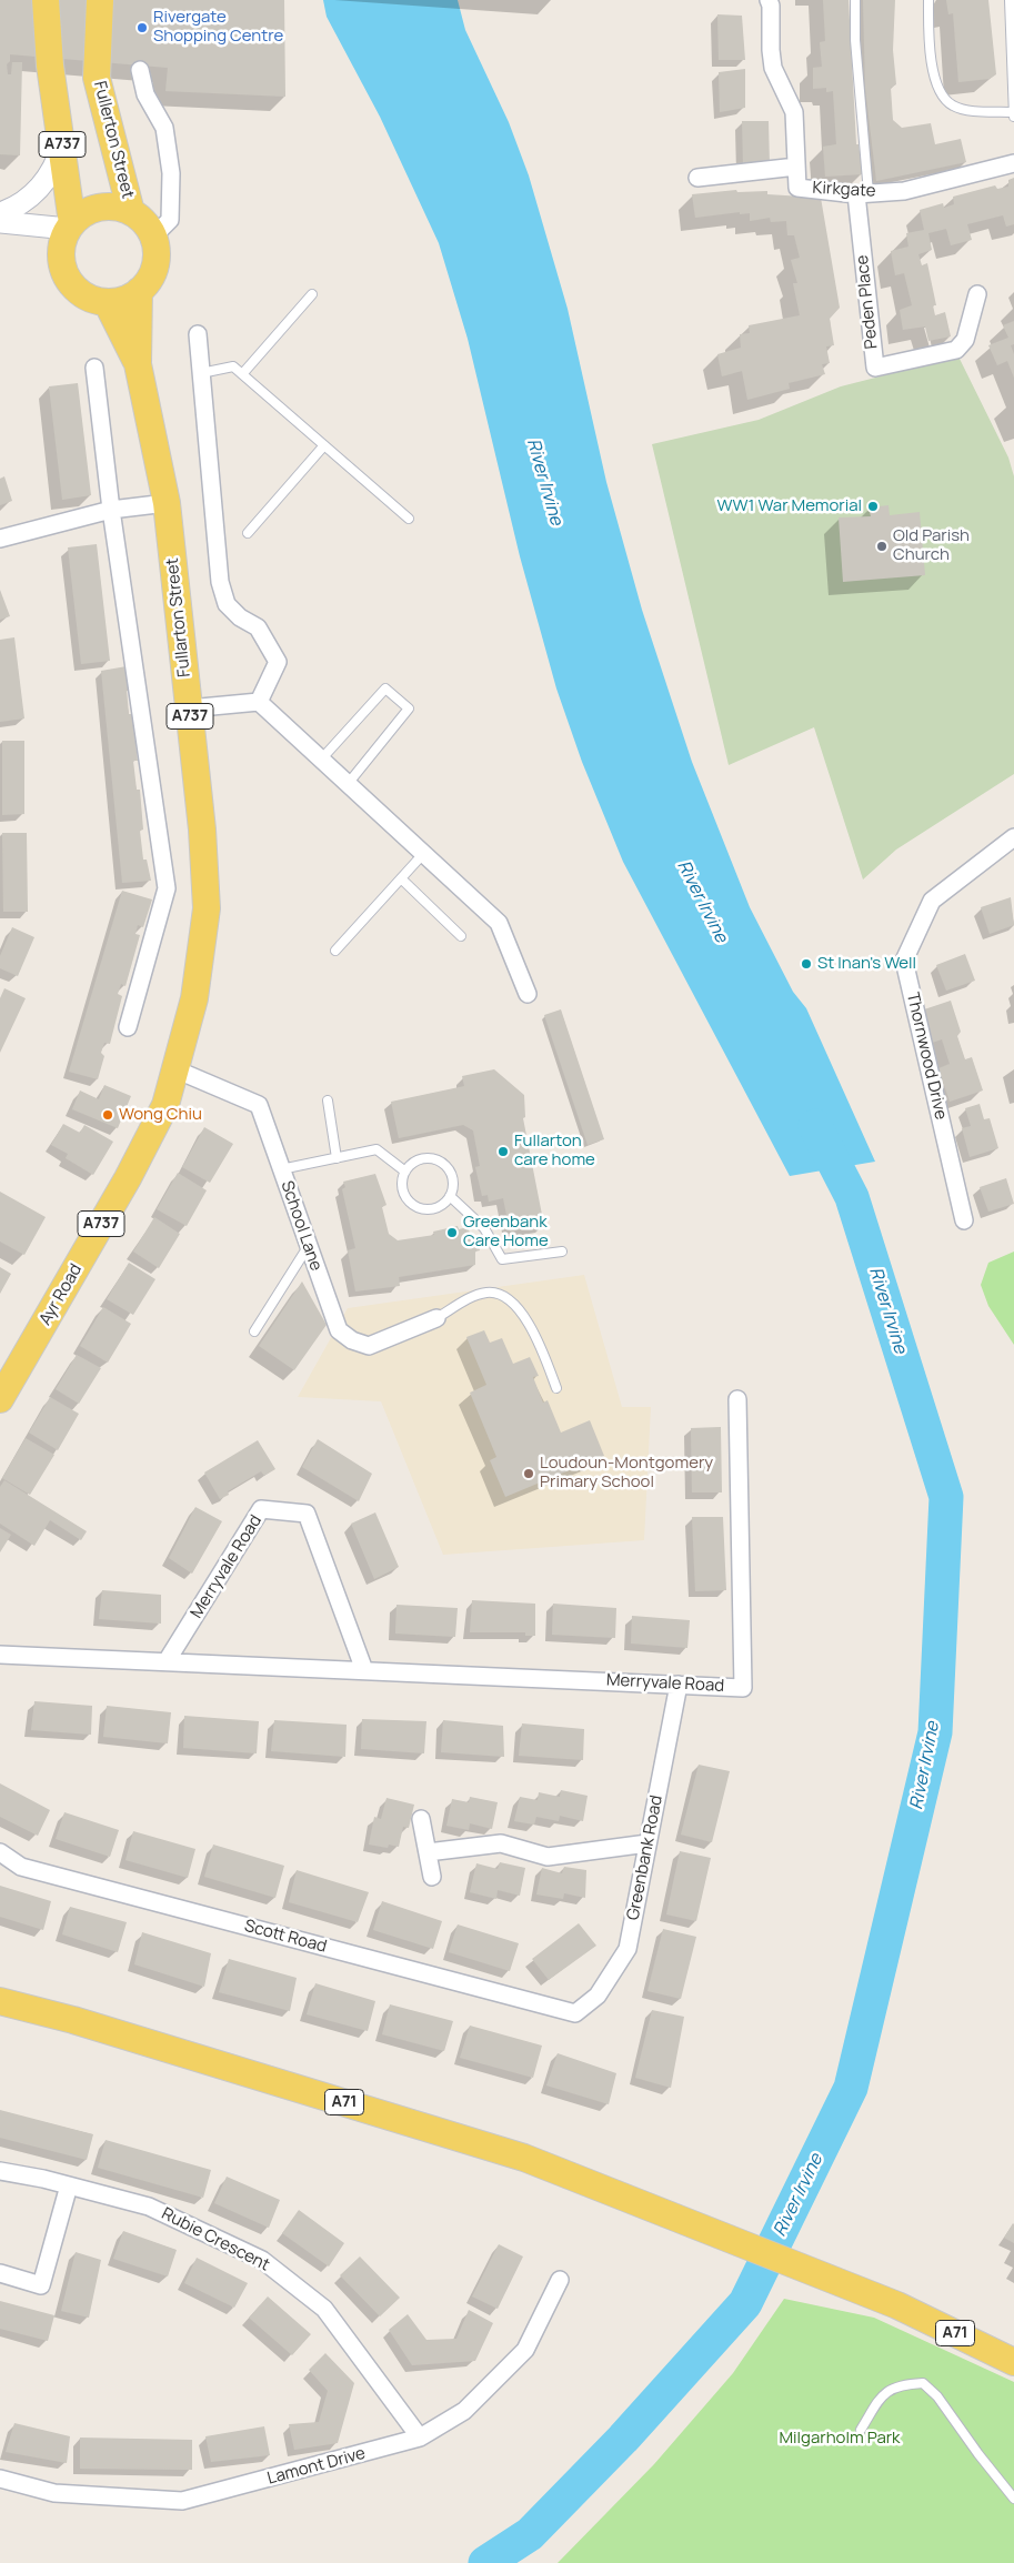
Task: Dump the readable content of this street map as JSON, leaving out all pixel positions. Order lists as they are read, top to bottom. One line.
{"streets":{"main road":["Fullerton Street","A737","Fullarton Street","Ayr Road","A71"],"street":["Kirkgate","Peden Place","Thornwood Drive","School Lane","Merryvale Road","Greenbank Road","Scott Road","Rubie Crescent","Lamont Drive"]},"crossings":[["Fullerton Street","A737"],["Fullerton Street","Fullarton Street"],["A737","Fullarton Street"],["Kirkgate","Peden Place"],["Fullarton Street","School Lane"],["Fullarton Street","Ayr Road"],["School Lane","Ayr Road"],["Merryvale Road","Greenbank Road"],["Greenbank Road","Scott Road"],["Rubie Crescent","Lamont Drive"]],"water":["River Irvine"],"parks":["Milgarholm Park"],"places":["Rivergate Shopping Centre","WW1 War Memorial","Old Parish Church","St Inan's Well","Wong Chiu","Fullarton care home","Greenbank Care Home","Loudoun-Montgomery Primary School"]}
